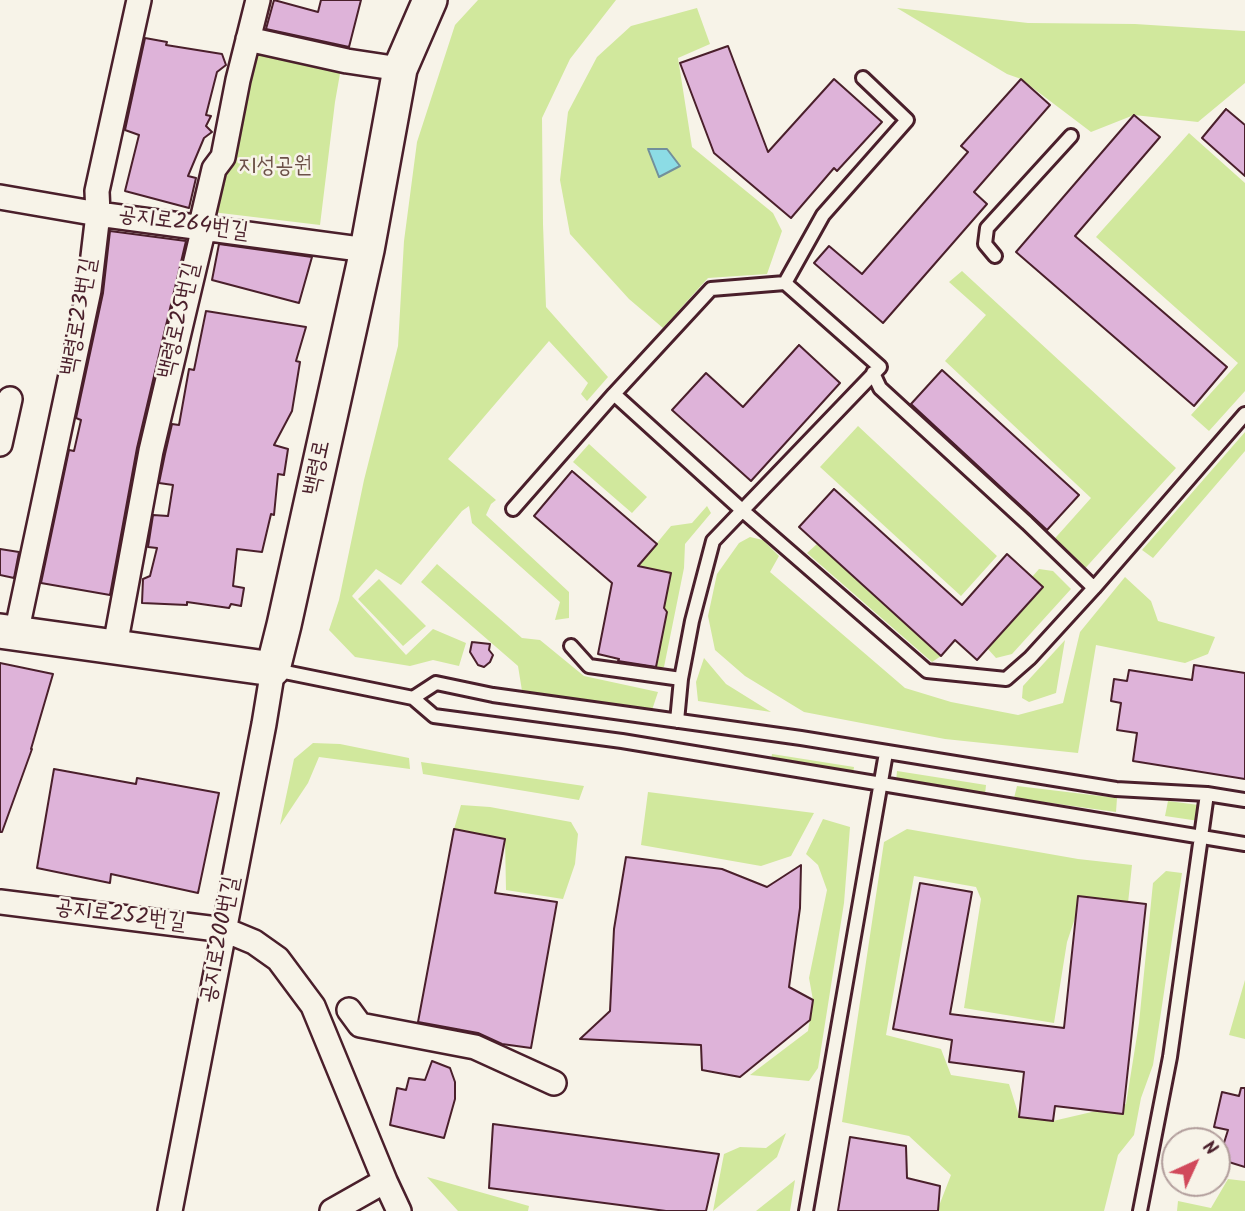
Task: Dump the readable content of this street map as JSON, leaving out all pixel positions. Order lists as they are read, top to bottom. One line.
{"streets":{"street":["공지로264번길","백령로23번길","백령로25번길","백령로","공지로252번길","공지로200번길"]},"crossings":[["공지로264번길","백령로23번길"],["공지로264번길","백령로25번길"],["공지로264번길","백령로"],["백령로","공지로200번길"],["공지로252번길","공지로200번길"]],"parks":["지성공원"],"north":"top right"}
